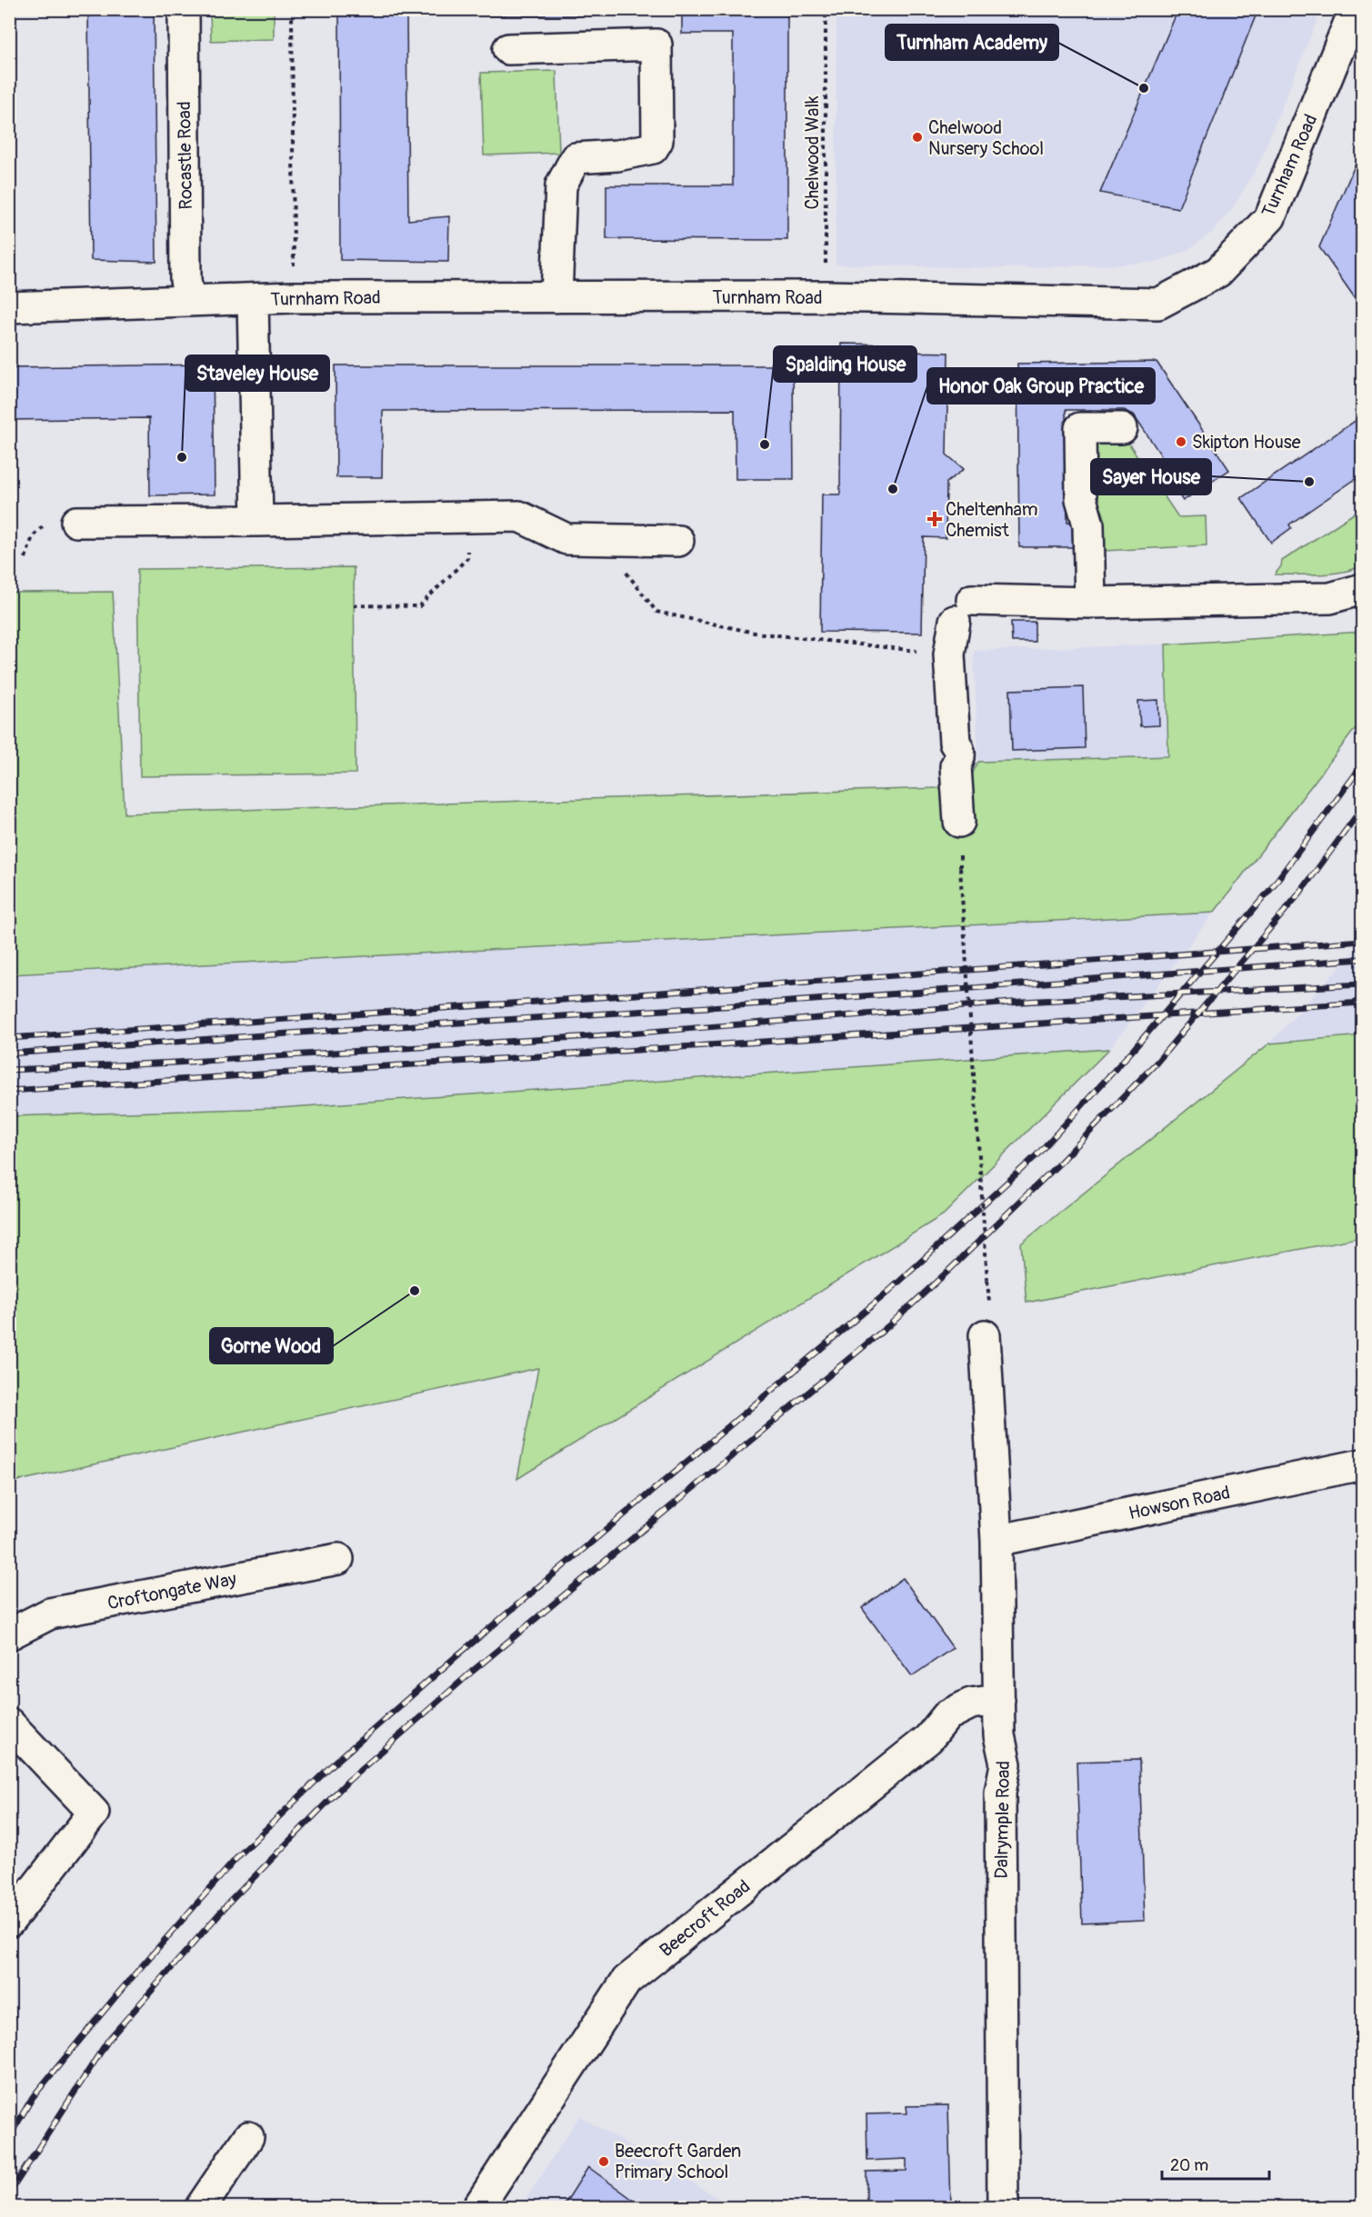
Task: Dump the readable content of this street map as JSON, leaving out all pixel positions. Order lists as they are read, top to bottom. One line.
{"streets":{"street":["Rocastle Road","Turnham Road","Howson Road","Croftongate Way","Dalrymple Road","Beecroft Road"],"path":["Chelwood Walk"]},"crossings":[["Chelwood Walk","Turnham Road"],["Rocastle Road","Turnham Road"],["Howson Road","Dalrymple Road"],["Dalrymple Road","Beecroft Road"]],"places":{"other":["Turnham Academy","Chelwood Nursery School","Skipton House","Spalding House","Staveley House","Sayer House","Honor Oak Group Practice","Gorne Wood","Beecroft Garden Primary School"],"health":["Cheltenham Chemist"]},"scale_bar":"20 m"}
